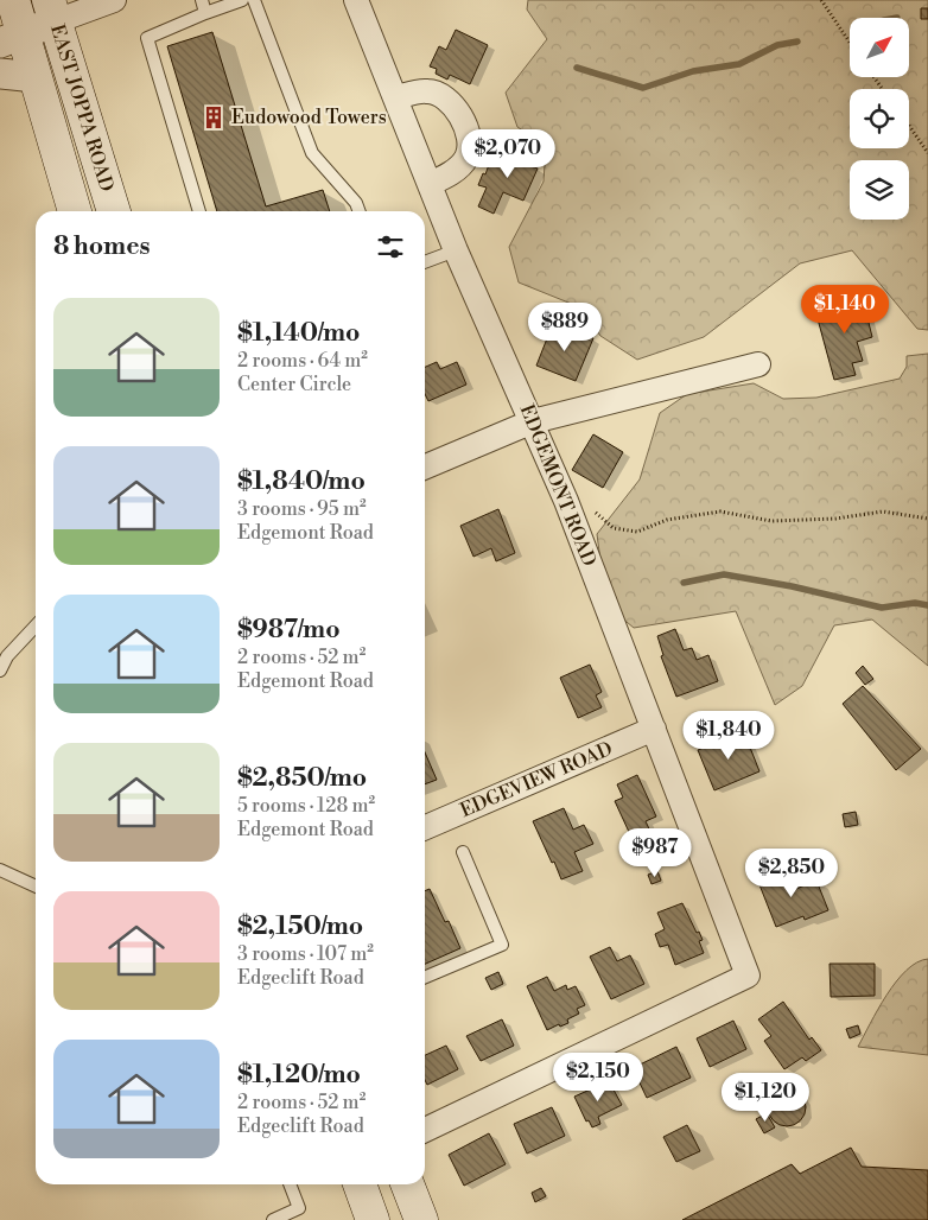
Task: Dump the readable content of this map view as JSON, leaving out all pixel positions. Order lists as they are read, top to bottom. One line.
{"streets":{"main road":["EAST JOPPA ROAD"],"street":["EDGEMONT ROAD","EDGEVIEW ROAD"]},"crossings":[["EDGEMONT ROAD","EDGEVIEW ROAD"]],"places":{"building":["Eudowood Towers"]},"north":"top right","page":{"price":["$2,070","$1,140","$889","$1,840","$987","$2,850","$2,150","$1,120"],"heading":"8 homes","list":[{"name":"$1,140/mo","note":"2 rooms · 64 m² · Center Circle"},{"name":"$1,840/mo","note":"3 rooms · 95 m² · Edgemont Road"},{"name":"$987/mo","note":"2 rooms · 52 m² · Edgemont Road"},{"name":"$2,850/mo","note":"5 rooms · 128 m² · Edgemont Road"},{"name":"$2,150/mo","note":"3 rooms · 107 m² · Edgeclift Road"},{"name":"$1,120/mo","note":"2 rooms · 52 m² · Edgeclift Road"}]}}
